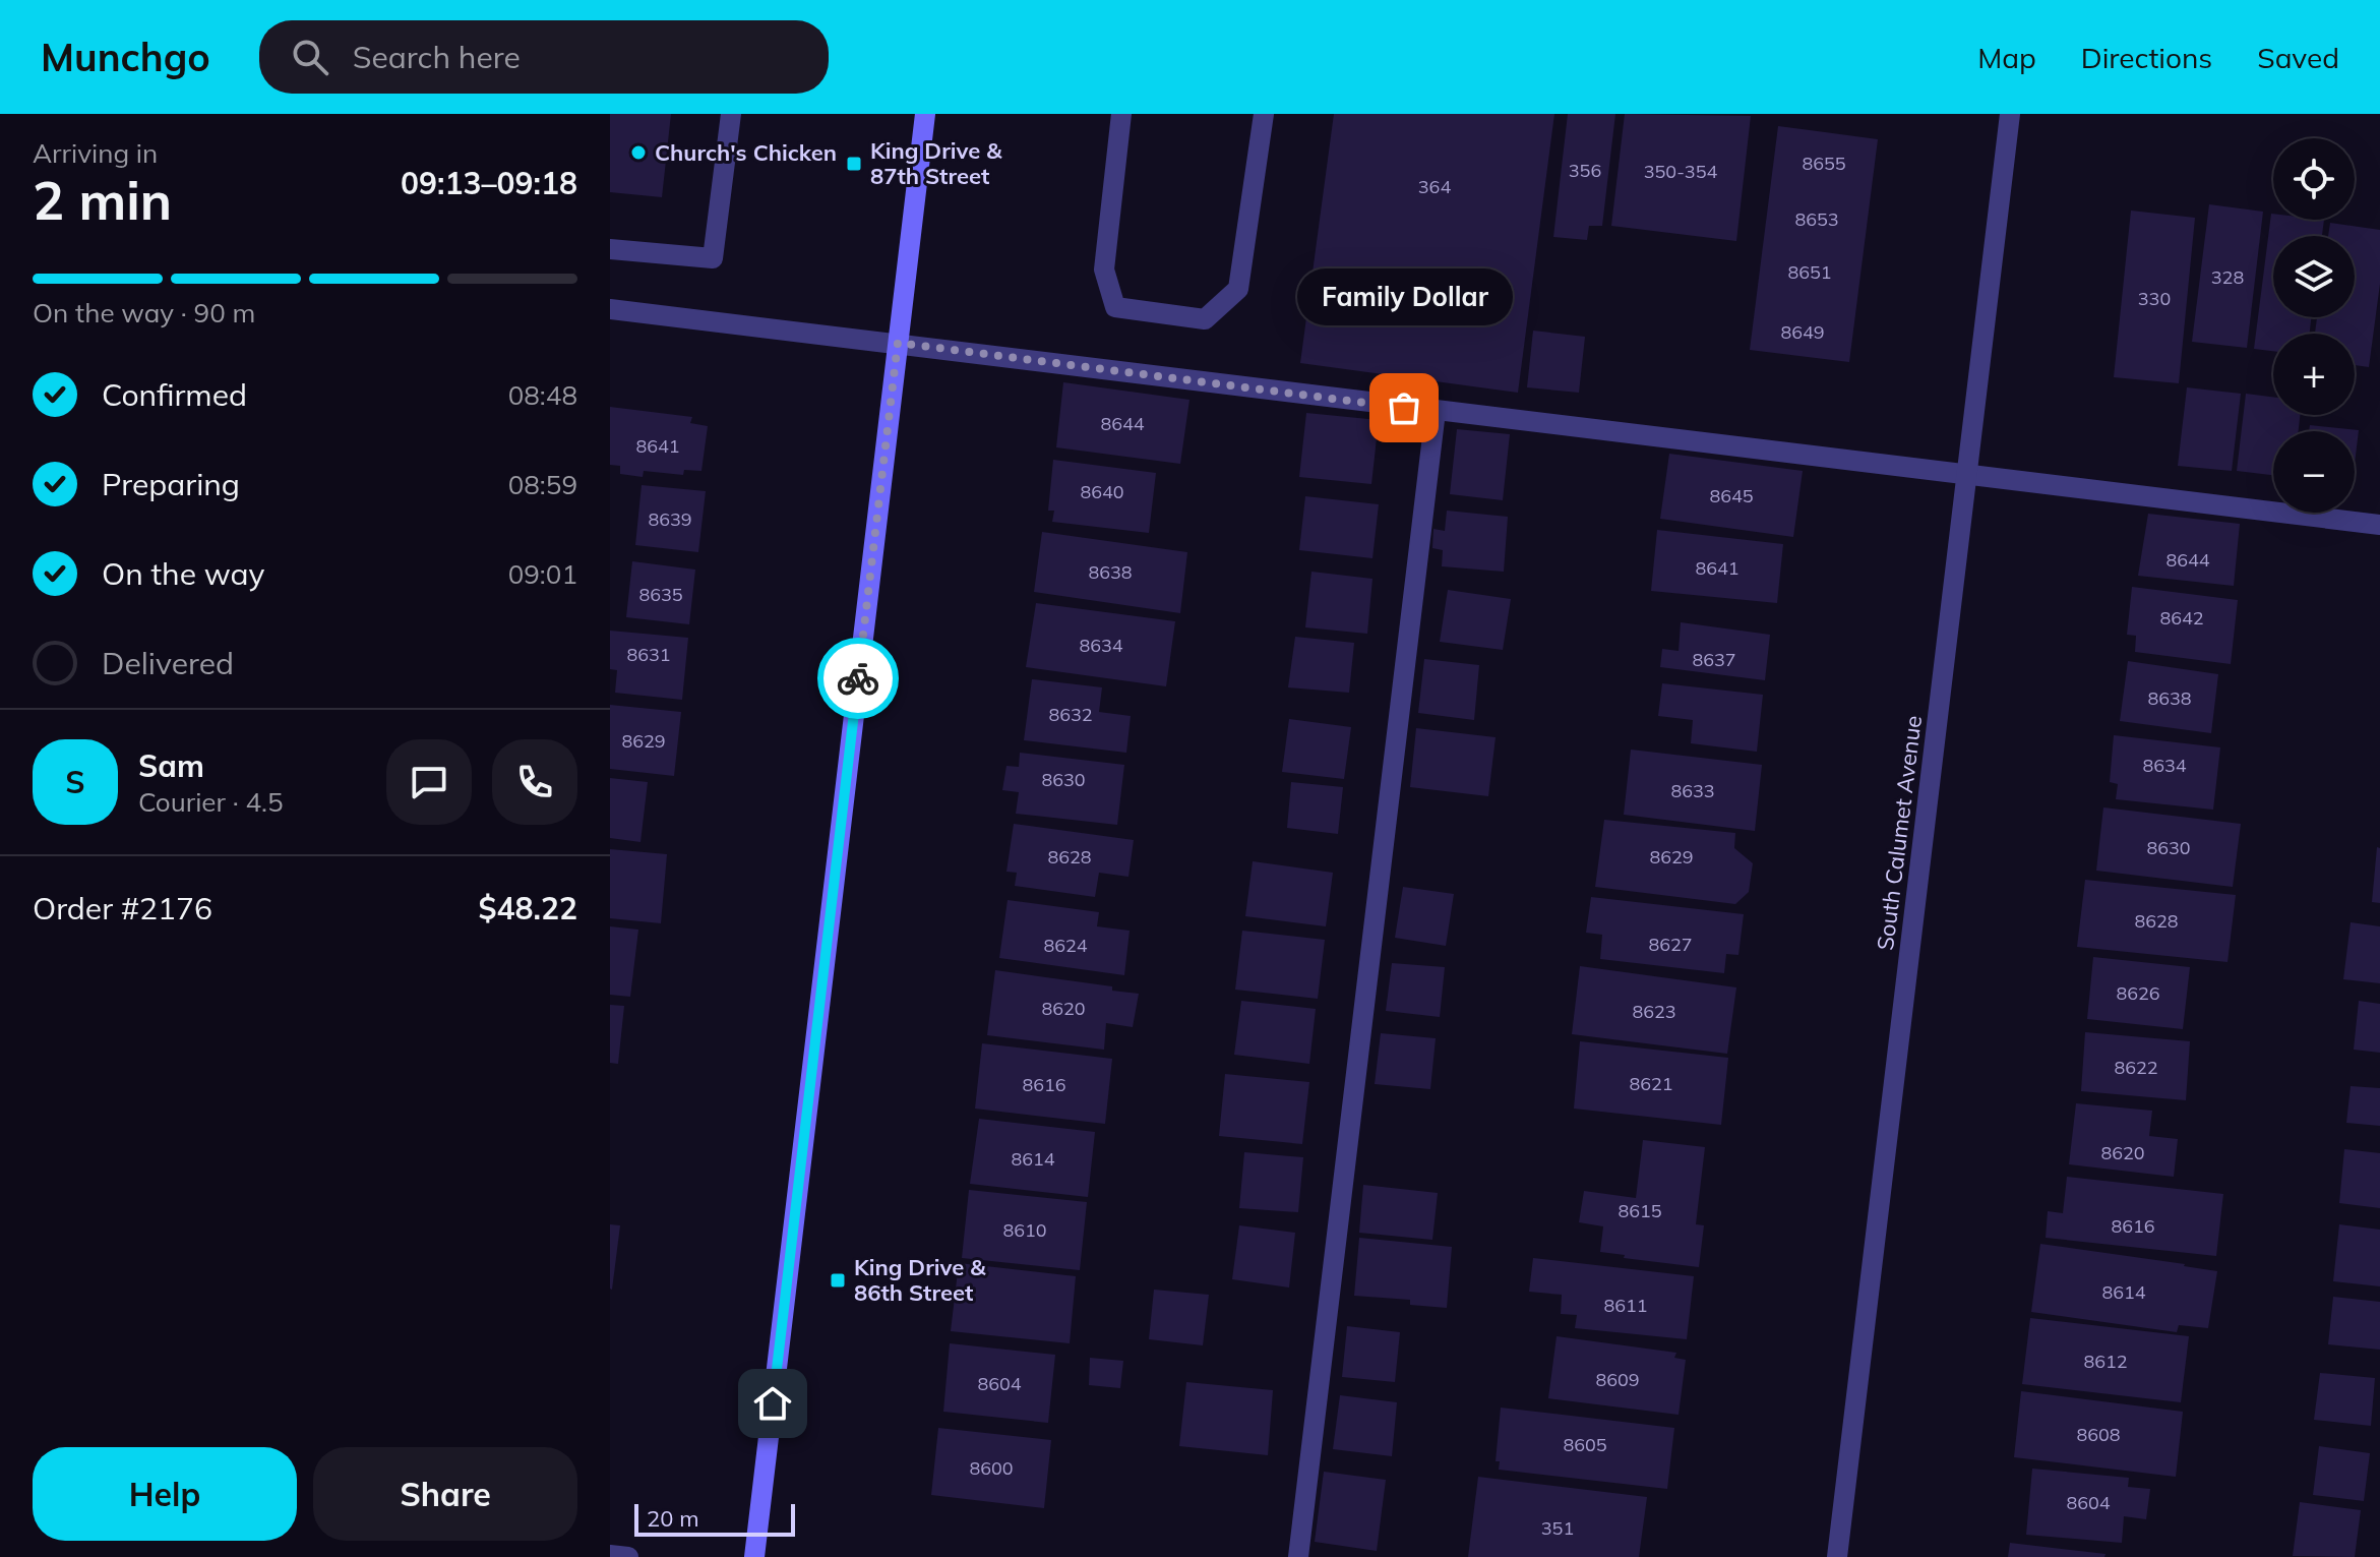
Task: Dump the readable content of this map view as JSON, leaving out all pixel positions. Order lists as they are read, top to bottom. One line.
{"streets":{"street":["South Calumet Avenue"]},"places":{"other":["Church's Chicken","Family Dollar"],"transit":["King Drive & 87th Street","King Drive & 86th Street"]},"house_numbers":["8655","356","350-354","364","8653","8651","328","330","8649","8644","8641","8640","8645","8639","8644","8641","8638","8635","8642","8634","8631","8637","8638","8632","8629","8634","8630","8633","8630","8628","8629","8628","8627","8624","8626","8620","8623","8622","8621","8616","8620","8614","8615","8616","8610","8614","8611","8612","8609","8604","8608","8605","8600","8604","351"],"scale_bar":"20 m","page":{"header":"Munchgo","search":"Search here","nav":["Map","Directions","Saved"],"heading":["2 min","Arriving in","09:13–09:18"],"panel":["Sam","Courier · 4.5","Order #2176","$48.22"],"map_buttons":["+","−"],"bar":"On the way · 90 m","bubble":"Family Dollar","list":[["Confirmed","08:48"],["Preparing","08:59"],["On the way","09:01"],"Delivered"],"round":"S","buttons":["Help","Share"],"scale":"20 m"}}
